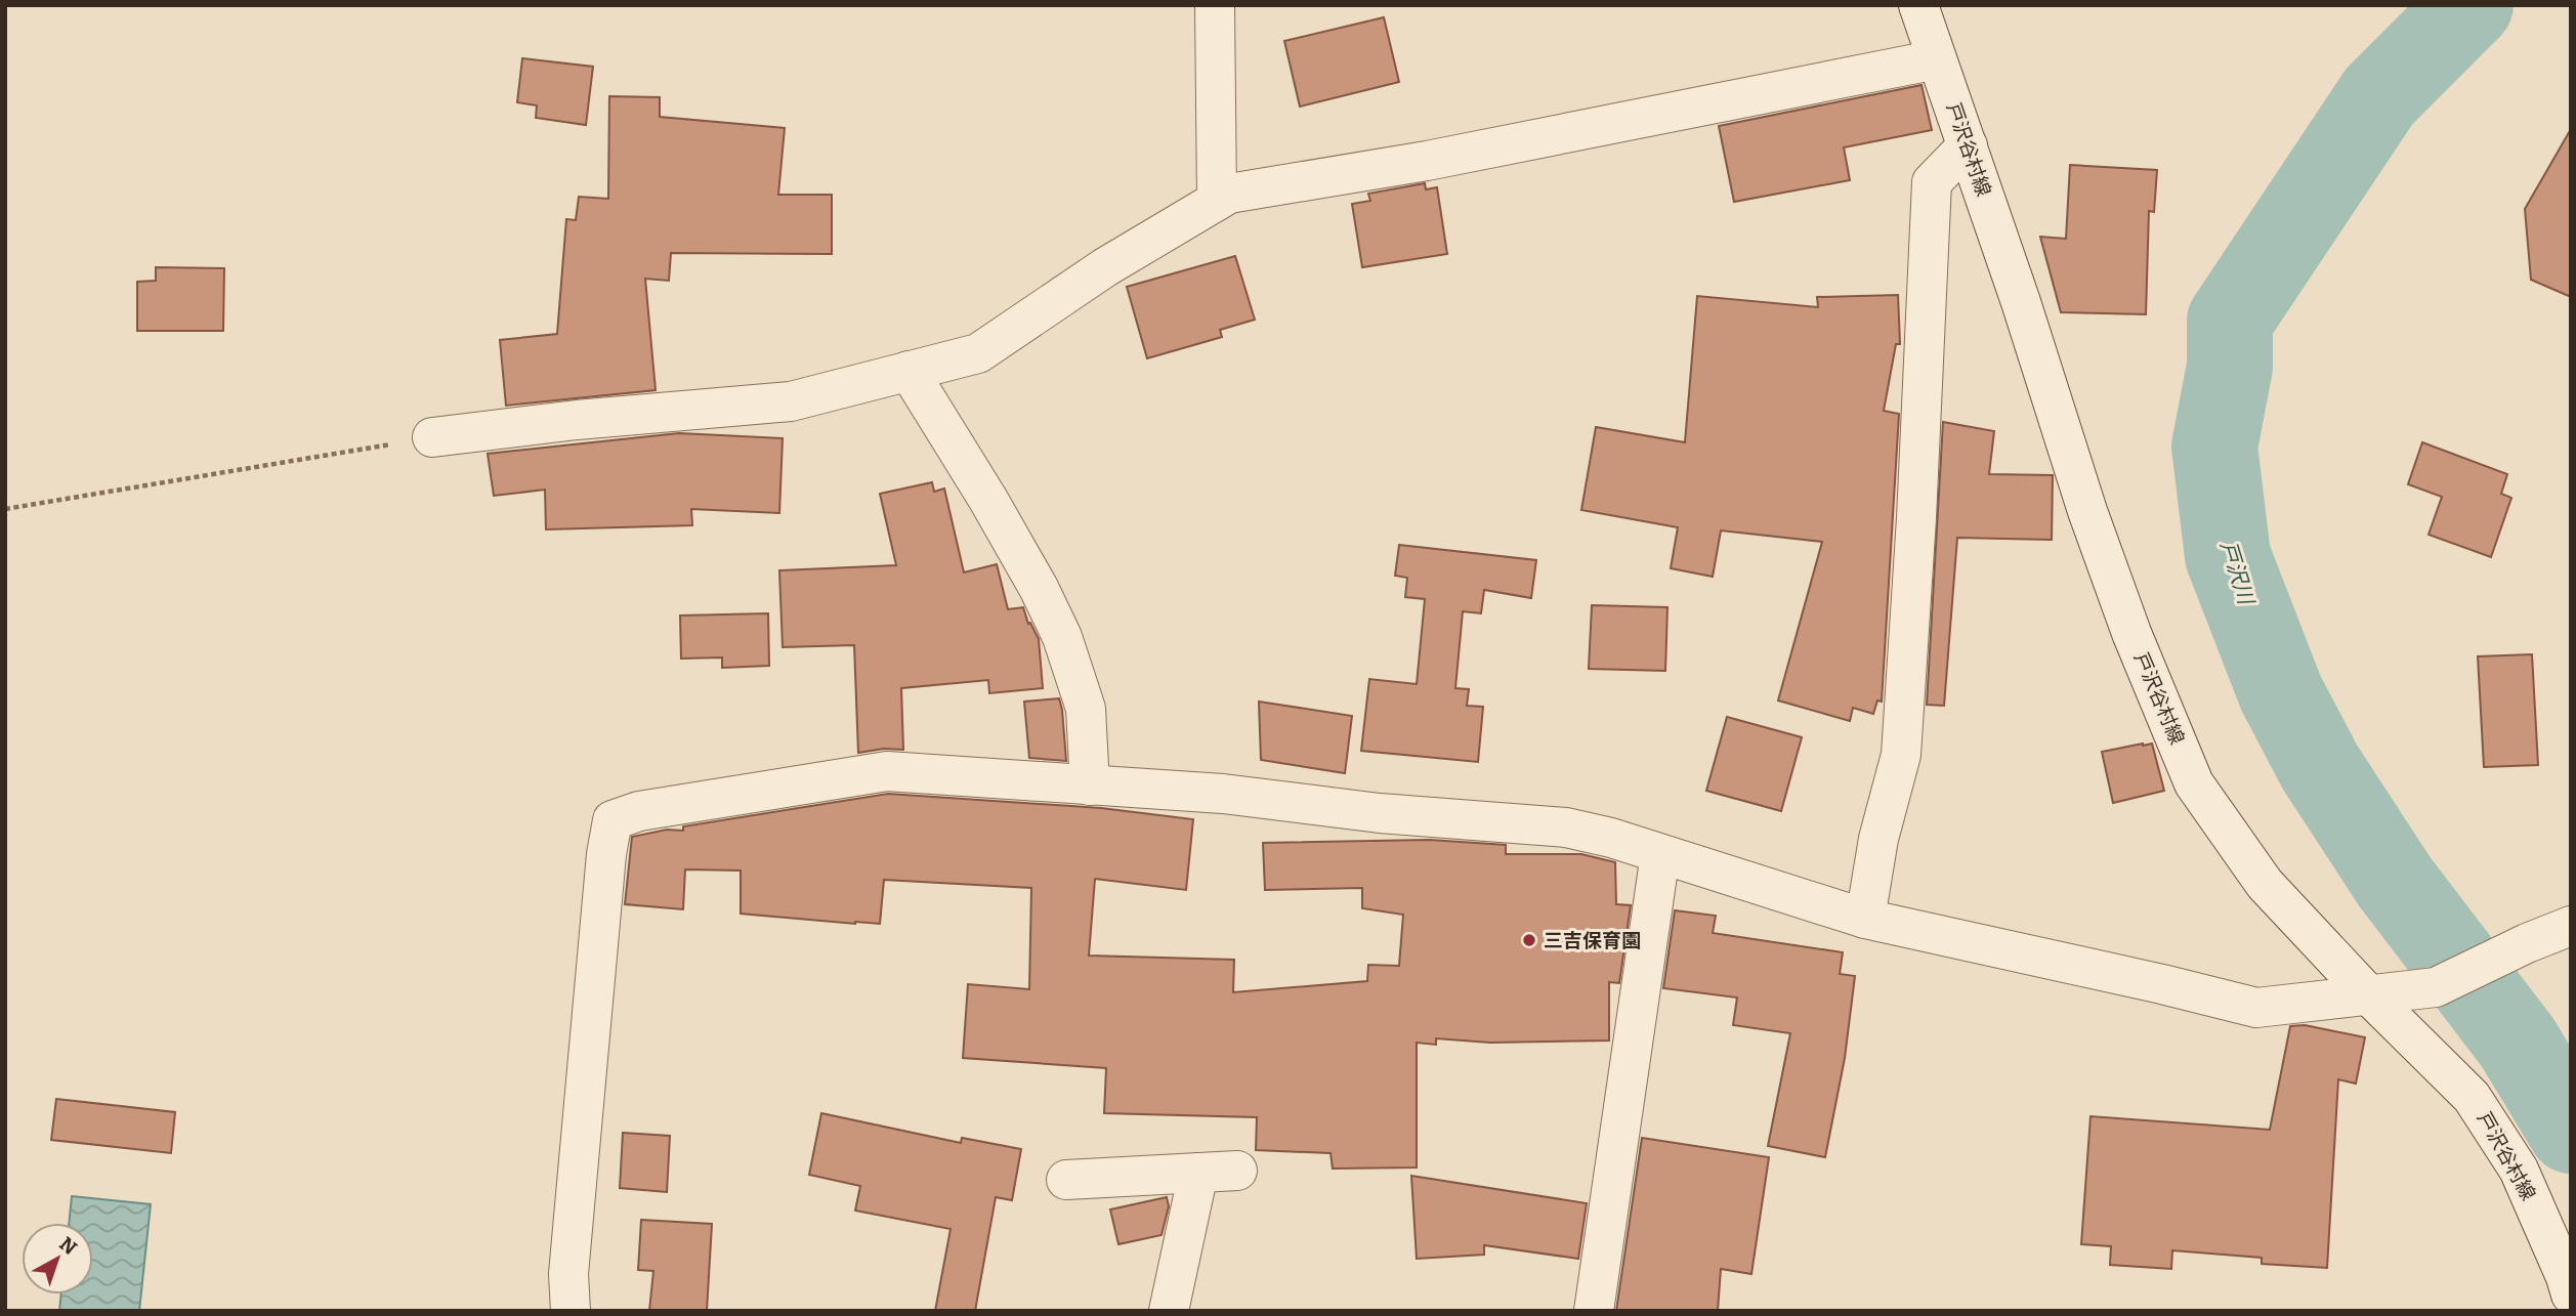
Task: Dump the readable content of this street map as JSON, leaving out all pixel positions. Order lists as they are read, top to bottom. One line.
{"streets":{"street":["戸沢谷村線"]},"water":["戸沢川"],"places":["三吉保育園"],"north":"top right"}
